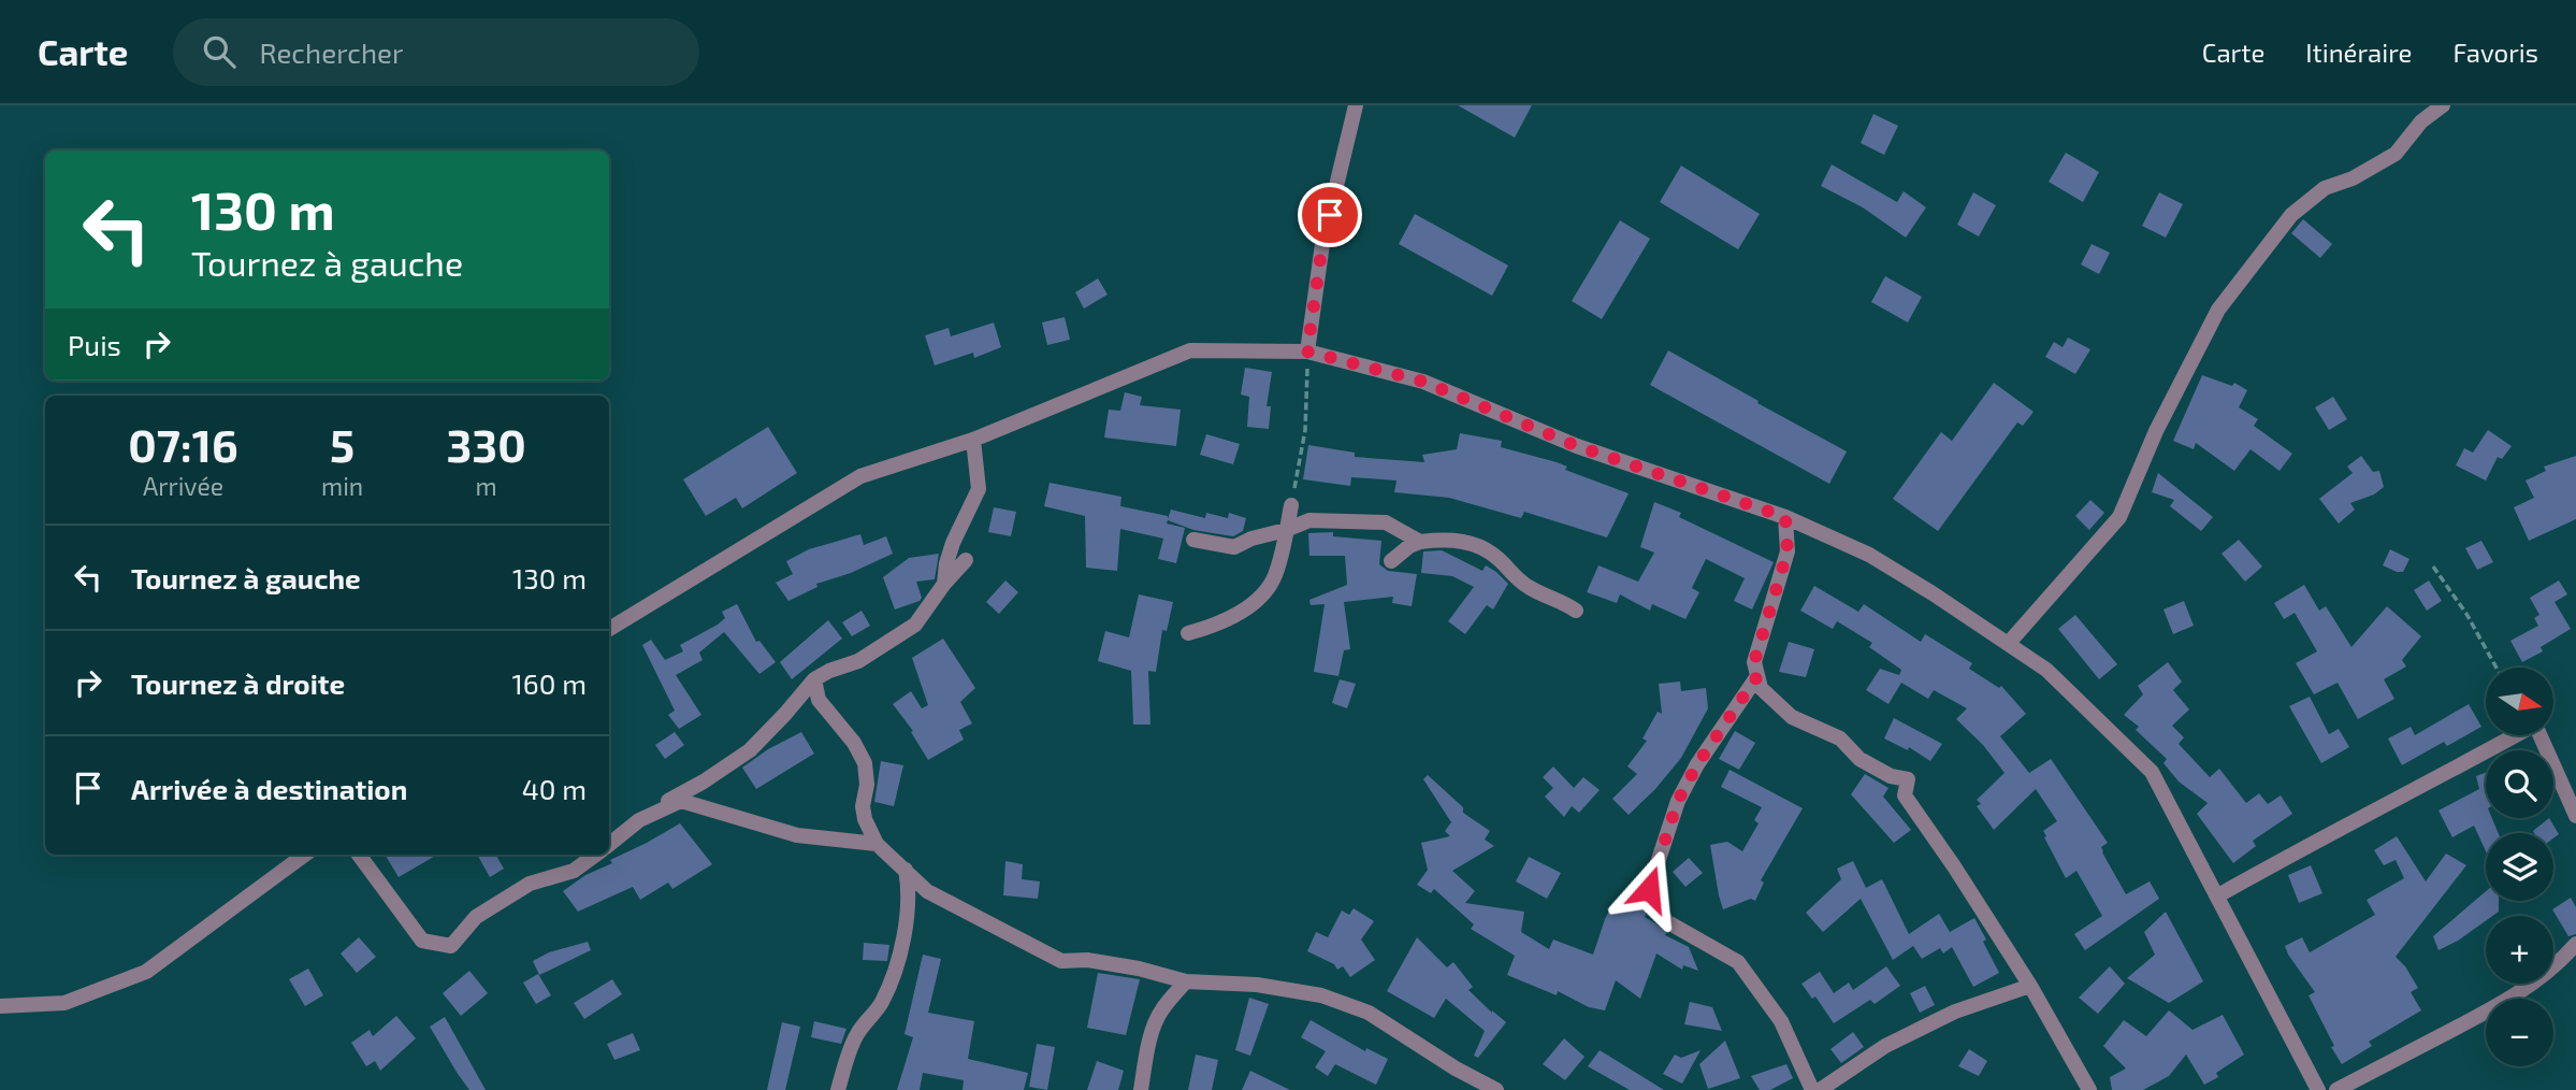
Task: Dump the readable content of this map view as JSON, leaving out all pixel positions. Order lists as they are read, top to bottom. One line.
{"north":"right","page":{"header":"Carte","search":"Rechercher","nav":["Carte","Itinéraire","Favoris"],"turn":["130 m","Tournez à gauche"],"then":"Puis","eta":["07:16","Arrivée","5","min","330","m"],"list":[{"name":"Tournez à gauche","value":"130 m"},{"name":"Tournez à droite","value":"160 m"},{"name":"Arrivée à destination","value":"40 m"}],"map_buttons":["+","−"]}}
